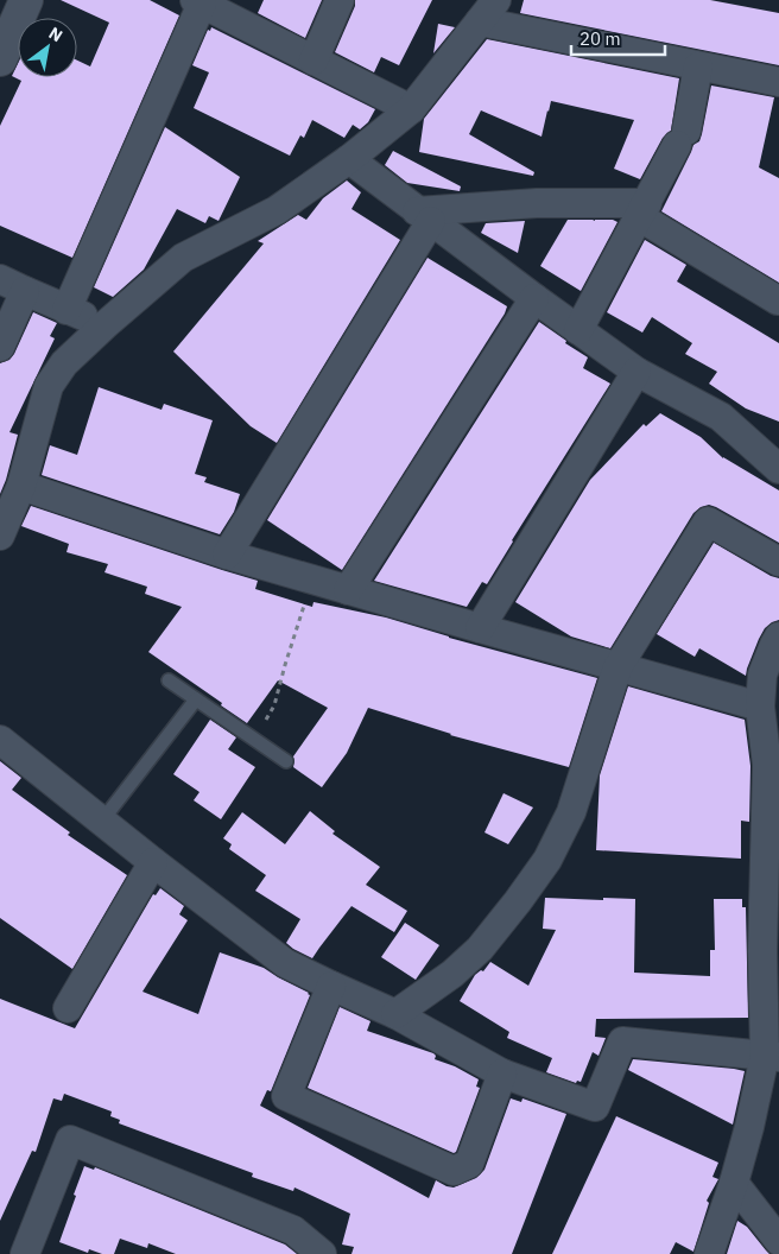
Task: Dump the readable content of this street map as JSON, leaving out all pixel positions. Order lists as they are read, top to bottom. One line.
{"scale_bar":"20 m","north":"top right"}
